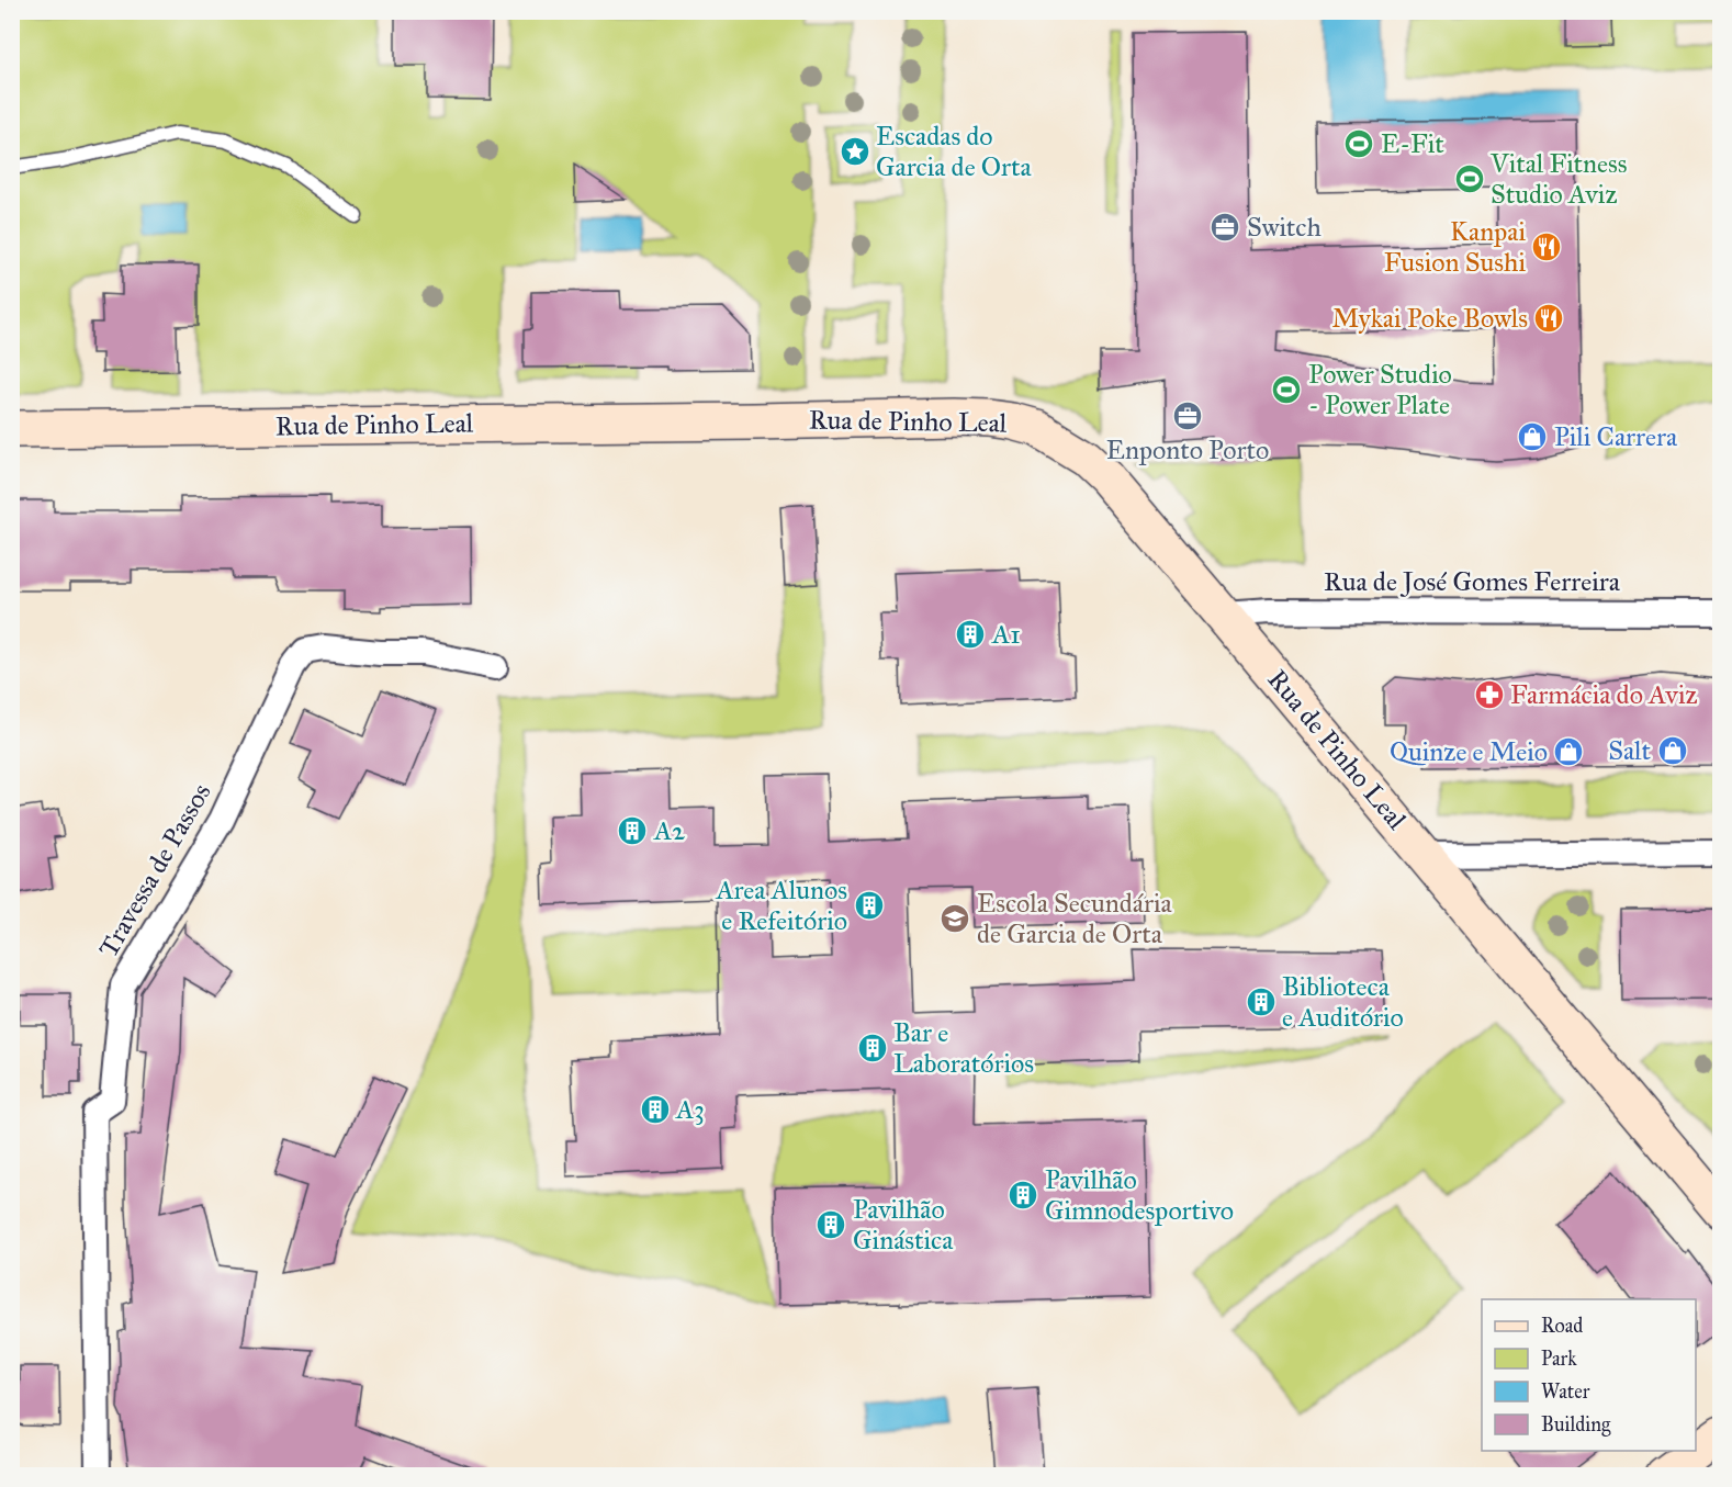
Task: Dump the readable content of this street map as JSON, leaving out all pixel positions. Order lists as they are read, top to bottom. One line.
{"streets":{"street":["Rua de Pinho Leal","Rua de José Gomes Ferreira","Travessa de Passos"]},"crossings":[["Rua de Pinho Leal","Rua de José Gomes Ferreira"]],"places":{"sports":["E-Fit","Vital Fitness Studio Aviz","Power Studio - Power Plate"],"place":["Escadas do Garcia de Orta"],"office":["Switch","Enponto Porto"],"restaurant":["Kanpai Fusion Sushi","Mykai Poke Bowls"],"shop":["Pili Carrera","Salt","Quinze e Meio"],"building":["A1","A2","Area Alunos e Refeitório","Biblioteca e Auditório","Bar e Laboratórios","A3","Pavilhão Gimnodesportivo","Pavilhão Ginástica"],"pharmacy":["Farmácia do Aviz"],"school or university":["Escola Secundária de Garcia de Orta"]},"legend":["Road","Park","Water","Building"]}
